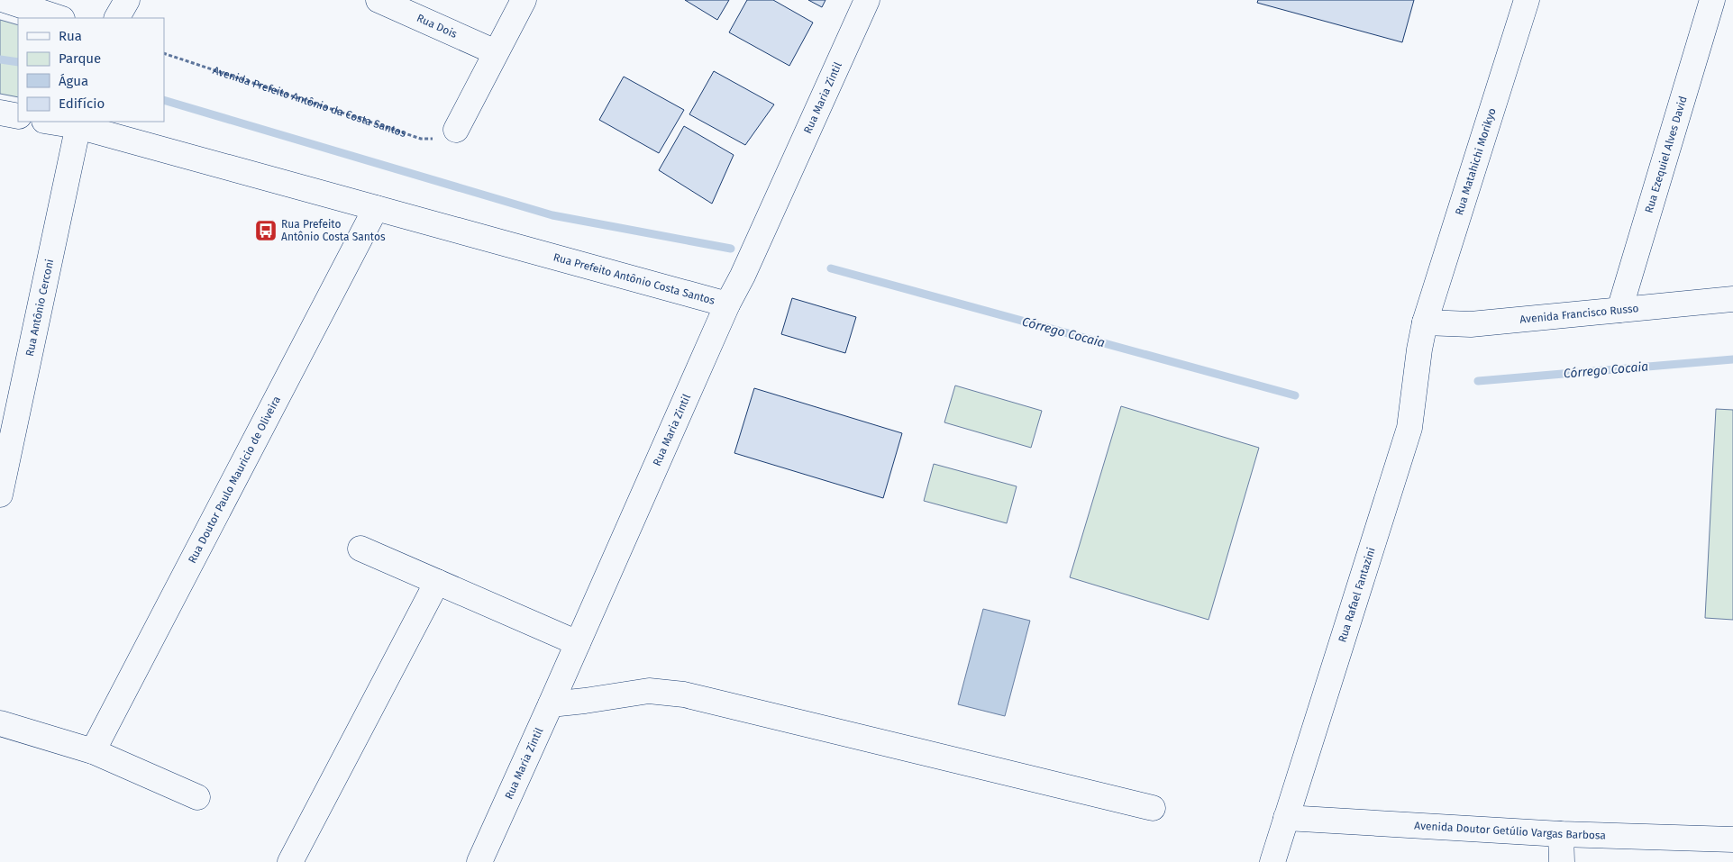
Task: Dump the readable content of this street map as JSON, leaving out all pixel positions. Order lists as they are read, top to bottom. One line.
{"streets":{"street":["Rua Dois","Rua Maria Zintil","Rua Ezequiel Alves David","Rua Matahichi Morikyo","Rua Prefeito Antônio Costa Santos","Rua Antônio Cerconi","Avenida Francisco Russo","Rua Doutor Paulo Mauricio de Oliveira","Rua Rafael Fantazini","Avenida Doutor Getúlio Vargas Barbosa"],"path":["Avenida Prefeito Antônio da Costa Santos"]},"crossings":[["Rua Maria Zintil","Rua Prefeito Antônio Costa Santos"],["Rua Ezequiel Alves David","Avenida Francisco Russo"],["Rua Matahichi Morikyo","Avenida Francisco Russo"],["Rua Matahichi Morikyo","Rua Rafael Fantazini"],["Rua Prefeito Antônio Costa Santos","Rua Antônio Cerconi"],["Rua Prefeito Antônio Costa Santos","Rua Doutor Paulo Mauricio de Oliveira"],["Avenida Francisco Russo","Rua Rafael Fantazini"],["Rua Rafael Fantazini","Avenida Doutor Getúlio Vargas Barbosa"]],"water":["Córrego Cocaia"],"places":{"bus stop":["Rua Prefeito Antônio Costa Santos"]},"legend":["Rua","Parque","Água","Edifício"]}
